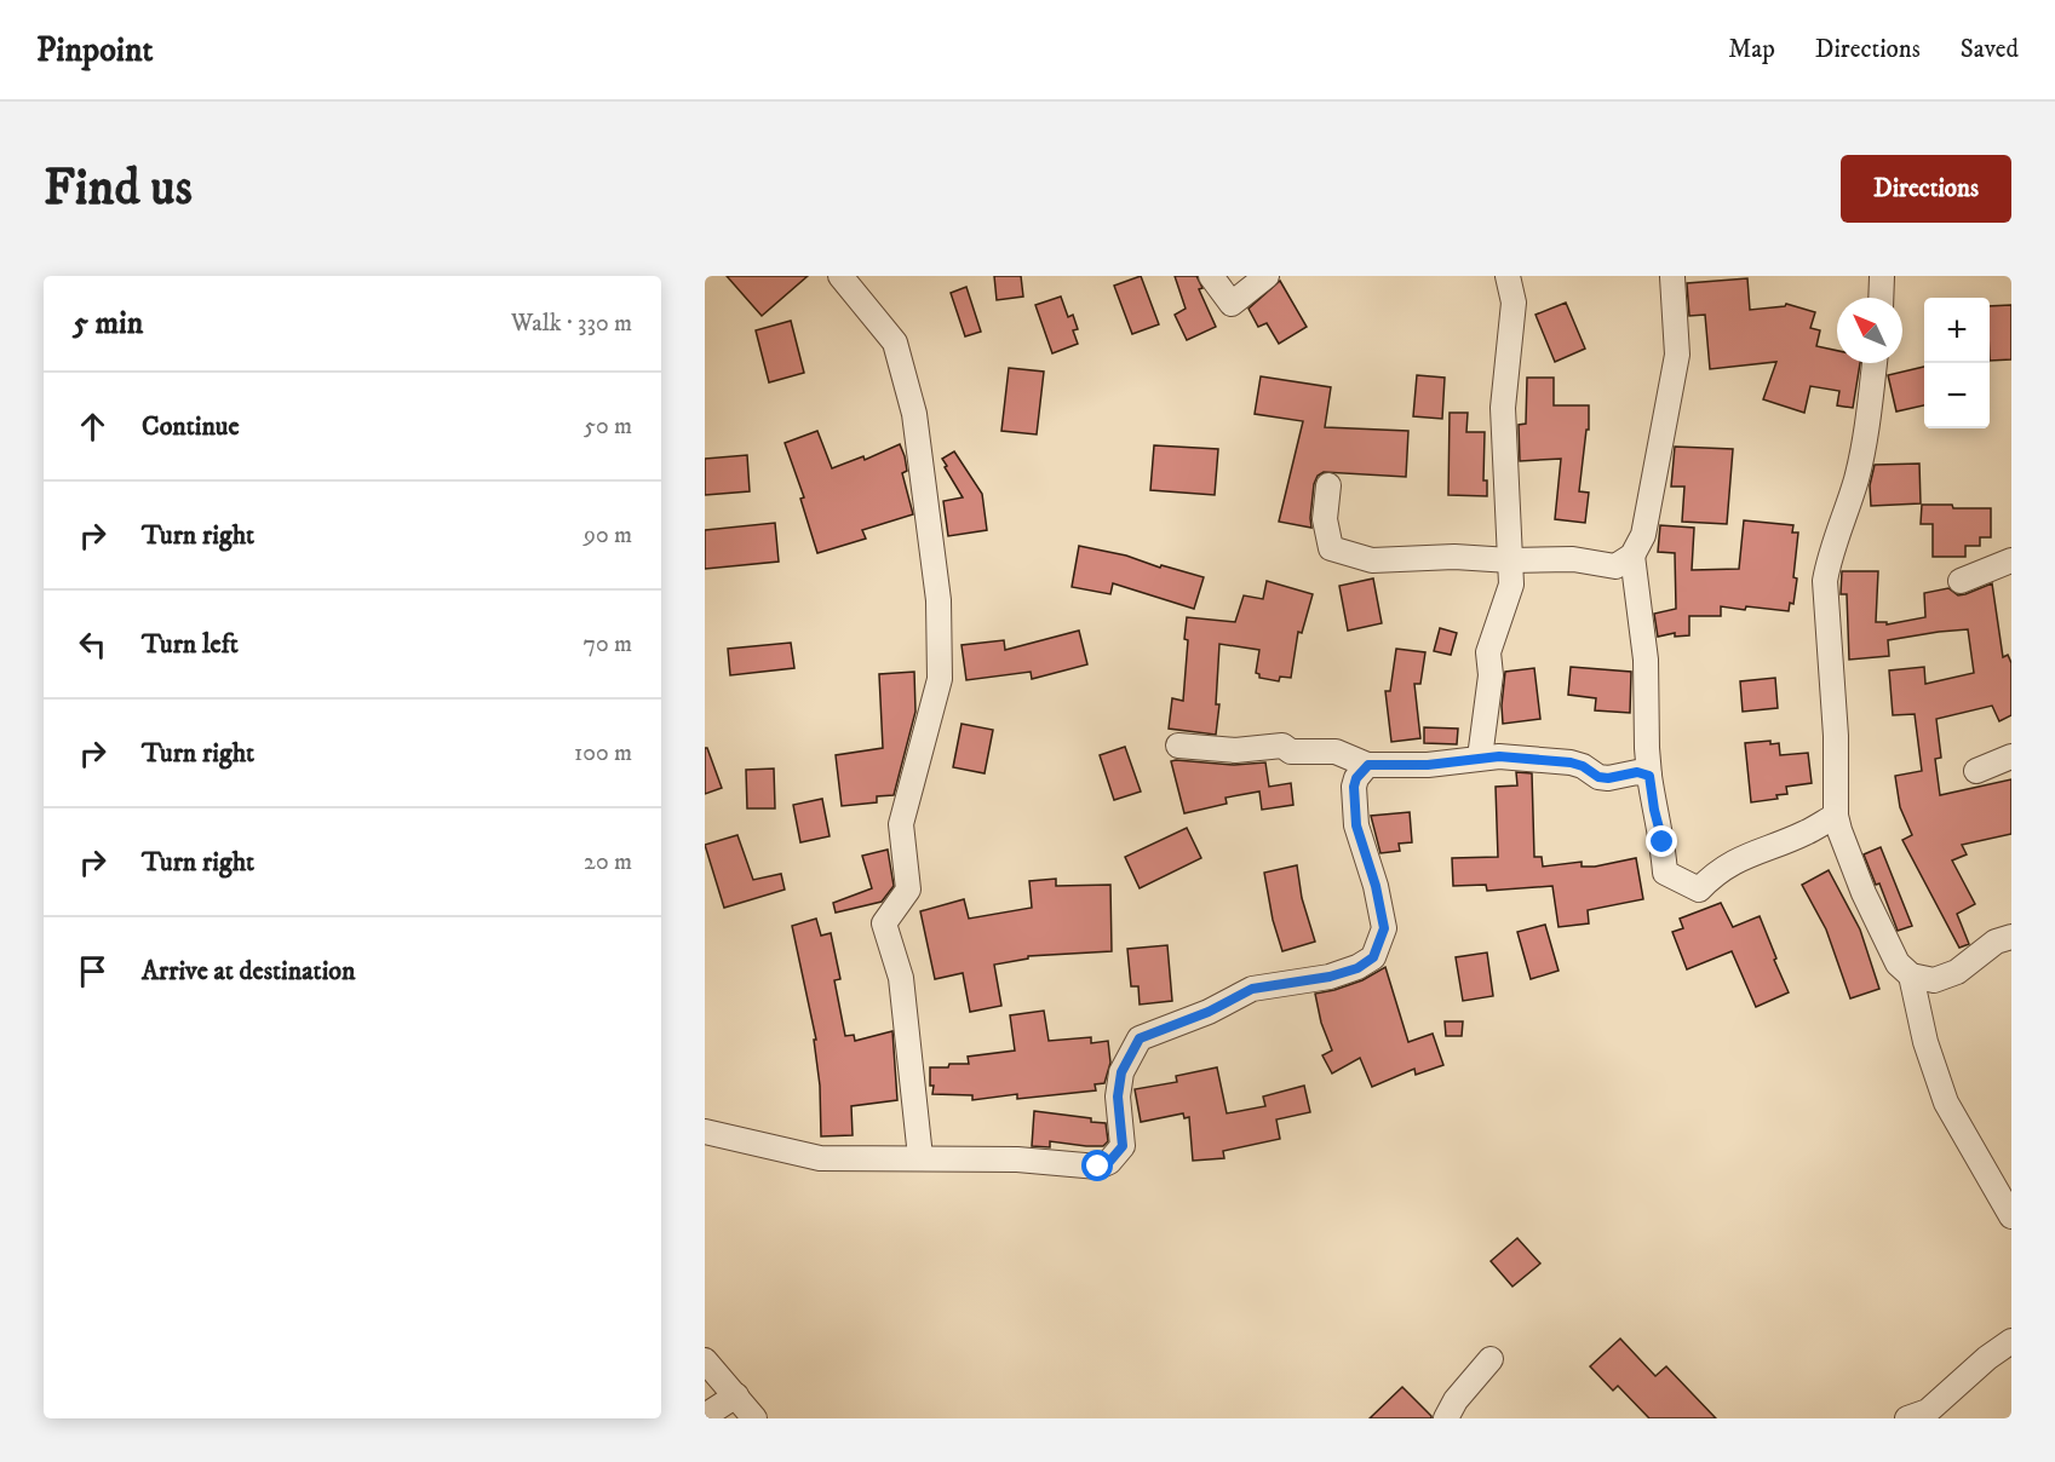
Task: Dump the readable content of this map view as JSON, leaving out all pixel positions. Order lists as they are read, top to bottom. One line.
{"north":"top left","page":{"header":"Pinpoint","nav":["Map","Directions","Saved"],"buttons":"Directions","title":"Find us","heading":["5 min","Walk · 330 m"],"map_buttons":["+","−"],"list":[["Continue","50 m"],["Turn right","90 m"],["Turn left","70 m"],["Turn right","100 m"],["Turn right","20 m"],"Arrive at destination"]}}
